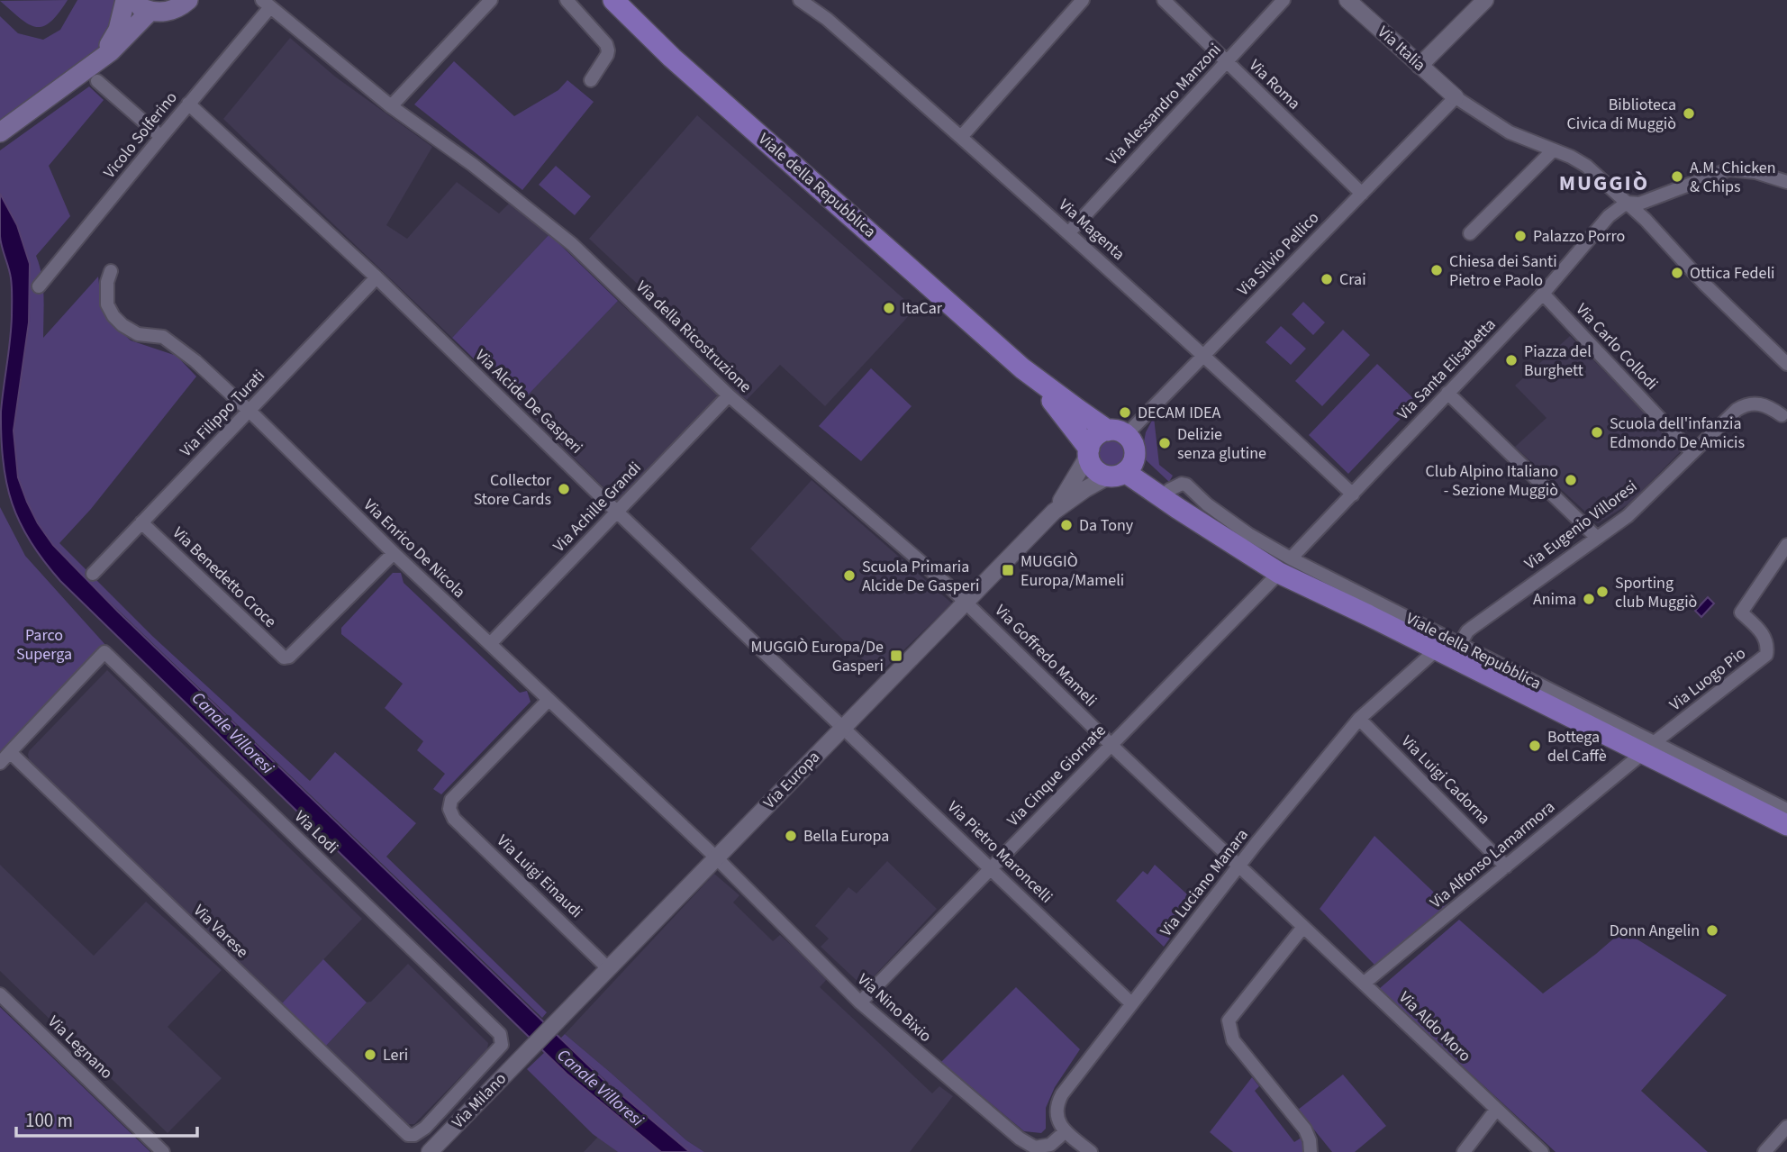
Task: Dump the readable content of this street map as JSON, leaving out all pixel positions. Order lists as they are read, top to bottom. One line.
{"streets":{"main road":["Viale della Repubblica"],"street":["Via Italia","Via Roma","Via Alessandro Manzoni","Vicolo Solferino","Via Magenta","Via Silvio Pellico","Via della Ricostruzione","Via Carlo Collodi","Via Santa Elisabetta","Via Alcide De Gasperi","Via Filippo Turati","Via Achille Grandi","Via Eugenio Villoresi","Via Enrico De Nicola","Via Benedetto Croce","Via Goffredo Mameli","Via Luogo Pio","Via Cinque Giornate","Via Europa","Via Luigi Cadorna","Via Lodi","Via Pietro Maroncelli","Via Alfonso Lamarmora","Via Luigi Einaudi","Via Luciano Manara","Via Varese","Via Nino Bixio","Via Aldo Moro","Via Legnano","Via Milano"]},"crossings":[["Via Italia","Via Silvio Pellico"],["Via Roma","Via Alessandro Manzoni"],["Via Roma","Via Silvio Pellico"],["Via Alessandro Manzoni","Via Magenta"],["Vicolo Solferino","Via della Ricostruzione"],["Vicolo Solferino","Via Alcide De Gasperi"],["Viale della Repubblica","Via Silvio Pellico"],["Viale della Repubblica","Via Santa Elisabetta"],["Viale della Repubblica","Via Eugenio Villoresi"],["Viale della Repubblica","Via Luogo Pio"],["Viale della Repubblica","Via Cinque Giornate"],["Viale della Repubblica","Via Europa"],["Viale della Repubblica","Via Alfonso Lamarmora"],["Viale della Repubblica","Via Luciano Manara"],["Via Magenta","Via Silvio Pellico"],["Via Magenta","Via Santa Elisabetta"],["Via Silvio Pellico","Via Europa"],["Via della Ricostruzione","Via Achille Grandi"],["Via della Ricostruzione","Via Goffredo Mameli"],["Via della Ricostruzione","Via Europa"],["Via Carlo Collodi","Via Santa Elisabetta"],["Via Carlo Collodi","Via Eugenio Villoresi"],["Via Santa Elisabetta","Via Cinque Giornate"],["Via Alcide De Gasperi","Via Filippo Turati"],["Via Alcide De Gasperi","Via Achille Grandi"],["Via Alcide De Gasperi","Via Europa"],["Via Alcide De Gasperi","Via Pietro Maroncelli"],["Via Filippo Turati","Via Enrico De Nicola"],["Via Filippo Turati","Via Benedetto Croce"],["Via Achille Grandi","Via Enrico De Nicola"],["Via Enrico De Nicola","Via Benedetto Croce"],["Via Enrico De Nicola","Via Europa"],["Via Enrico De Nicola","Via Luigi Einaudi"],["Via Enrico De Nicola","Via Nino Bixio"],["Via Goffredo Mameli","Via Cinque Giornate"],["Via Goffredo Mameli","Via Europa"],["Via Goffredo Mameli","Via Luciano Manara"],["Via Goffredo Mameli","Via Aldo Moro"],["Via Luogo Pio","Via Alfonso Lamarmora"],["Via Cinque Giornate","Via Pietro Maroncelli"],["Via Cinque Giornate","Via Nino Bixio"],["Via Europa","Via Pietro Maroncelli"],["Via Europa","Via Luigi Einaudi"],["Via Europa","Via Nino Bixio"],["Via Europa","Via Milano"],["Via Luigi Cadorna","Via Alfonso Lamarmora"],["Via Luigi Cadorna","Via Luciano Manara"],["Via Lodi","Via Varese"],["Via Pietro Maroncelli","Via Luciano Manara"],["Via Alfonso Lamarmora","Via Aldo Moro"],["Via Luciano Manara","Via Nino Bixio"],["Via Luciano Manara","Via Aldo Moro"]],"districts":["MUGGIÒ"],"water":["Canale Villoresi"],"parks":["Parco Superga"],"places":{"other":["Biblioteca Civica di Muggiò","A.M. Chicken & Chips","Palazzo Porro","Chiesa dei Santi Pietro e Paolo","Ottica Fedeli","Crai","ItaCar","Piazza del Burghett","DECAM IDEA","Scuola dell'infanzia Edmondo De Amicis","Delizie senza glutine","Club Alpino Italiano - Sezione Muggiò","Collector Store Cards","Da Tony","Scuola Primaria Alcide De Gasperi","Sporting club Muggiò","Anima","Bottega del Caffè","Bella Europa","Donn Angelin","Leri"],"transit":["MUGGIÒ Europa/Mameli","MUGGIÒ Europa/De Gasperi"]},"scale_bar":"100 m"}
